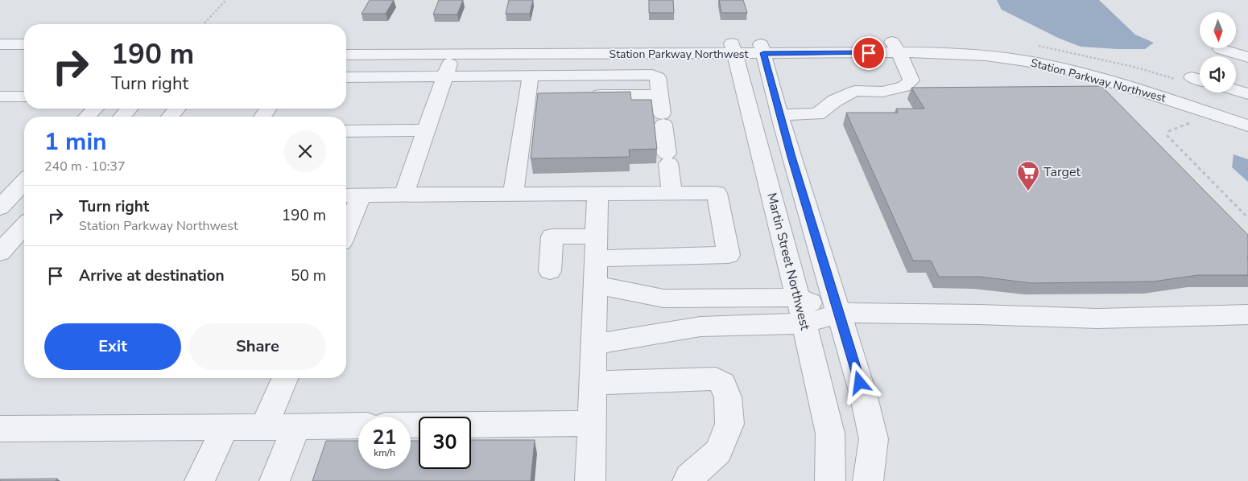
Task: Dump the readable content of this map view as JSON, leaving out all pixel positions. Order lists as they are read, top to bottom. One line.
{"streets":{"street":["Station Parkway Northwest","Martin Street Northwest"]},"crossings":[["Station Parkway Northwest","Martin Street Northwest"]],"places":{"supermarket":["Target"]},"north":"bottom","page":{"turn":["190 m","Turn right"],"heading":["1 min","240 m · 10:37"],"list":[{"name":"Turn right","note":"Station Parkway Northwest","value":"190 m"},{"name":"Arrive at destination","value":"50 m"}],"buttons":["Exit","Share"],"speed":"21 km/h","limit":"30"}}
